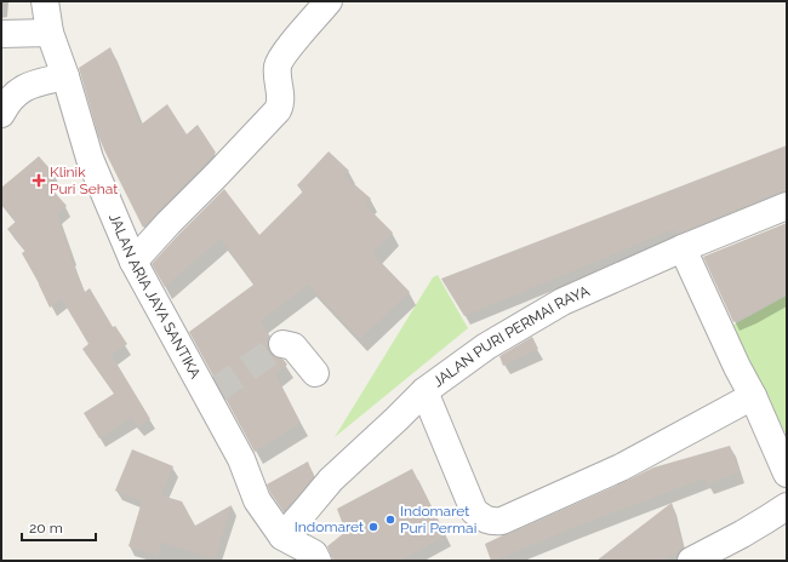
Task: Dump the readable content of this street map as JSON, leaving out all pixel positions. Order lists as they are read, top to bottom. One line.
{"streets":{"street":["JALAN ARIA JAYA SANTIKA","JALAN PURI PERMAI RAYA"]},"crossings":[["JALAN ARIA JAYA SANTIKA","JALAN PURI PERMAI RAYA"]],"places":{"health":["Klinik Puri Sehat"],"other":["Indomaret Puri Permai","Indomaret"]},"scale_bar":"20 m"}
